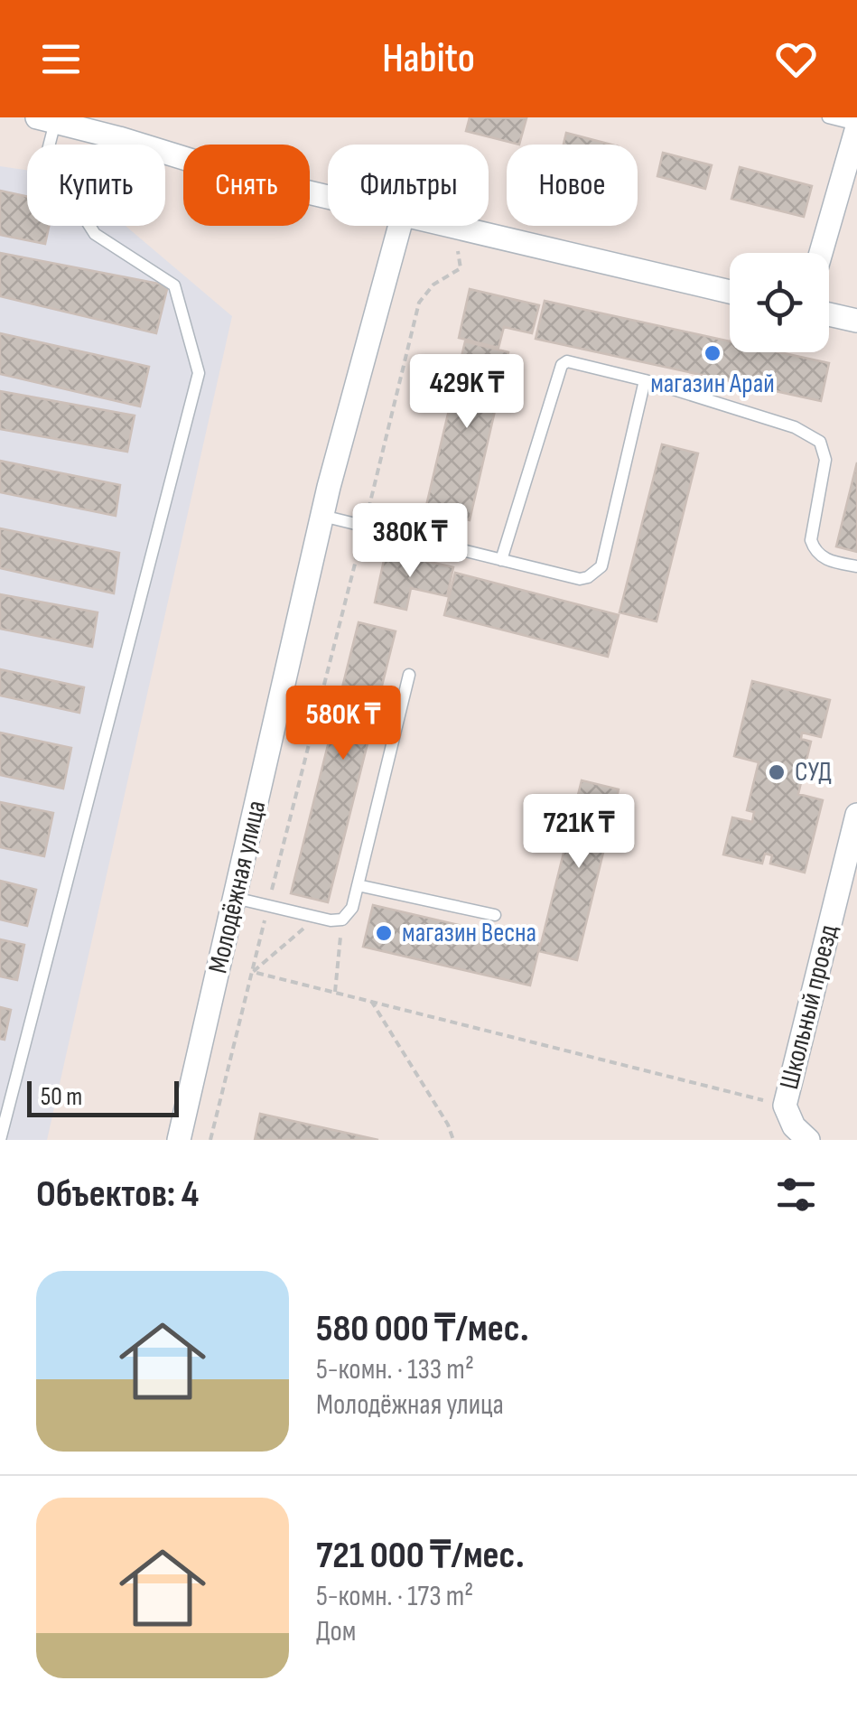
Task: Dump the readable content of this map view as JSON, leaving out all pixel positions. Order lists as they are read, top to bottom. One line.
{"streets":{"street":["Молодёжная улица","Школьный проезд"]},"places":["магазин Арай","СУД","магазин Весна"],"scale_bar":"50 m","page":{"header":"Habito","chip":["Купить","Снять","Фильтры","Новое"],"price":["429K ₸","380K ₸","580K ₸","721K ₸"],"scale":"50 m","heading":"Объектов: 4","list":[{"name":"580 000 ₸/мес.","note":"5-комн. · 133 m² · Молодёжная улица"},{"name":"721 000 ₸/мес.","note":"5-комн. · 173 m² · Дом"}]}}
